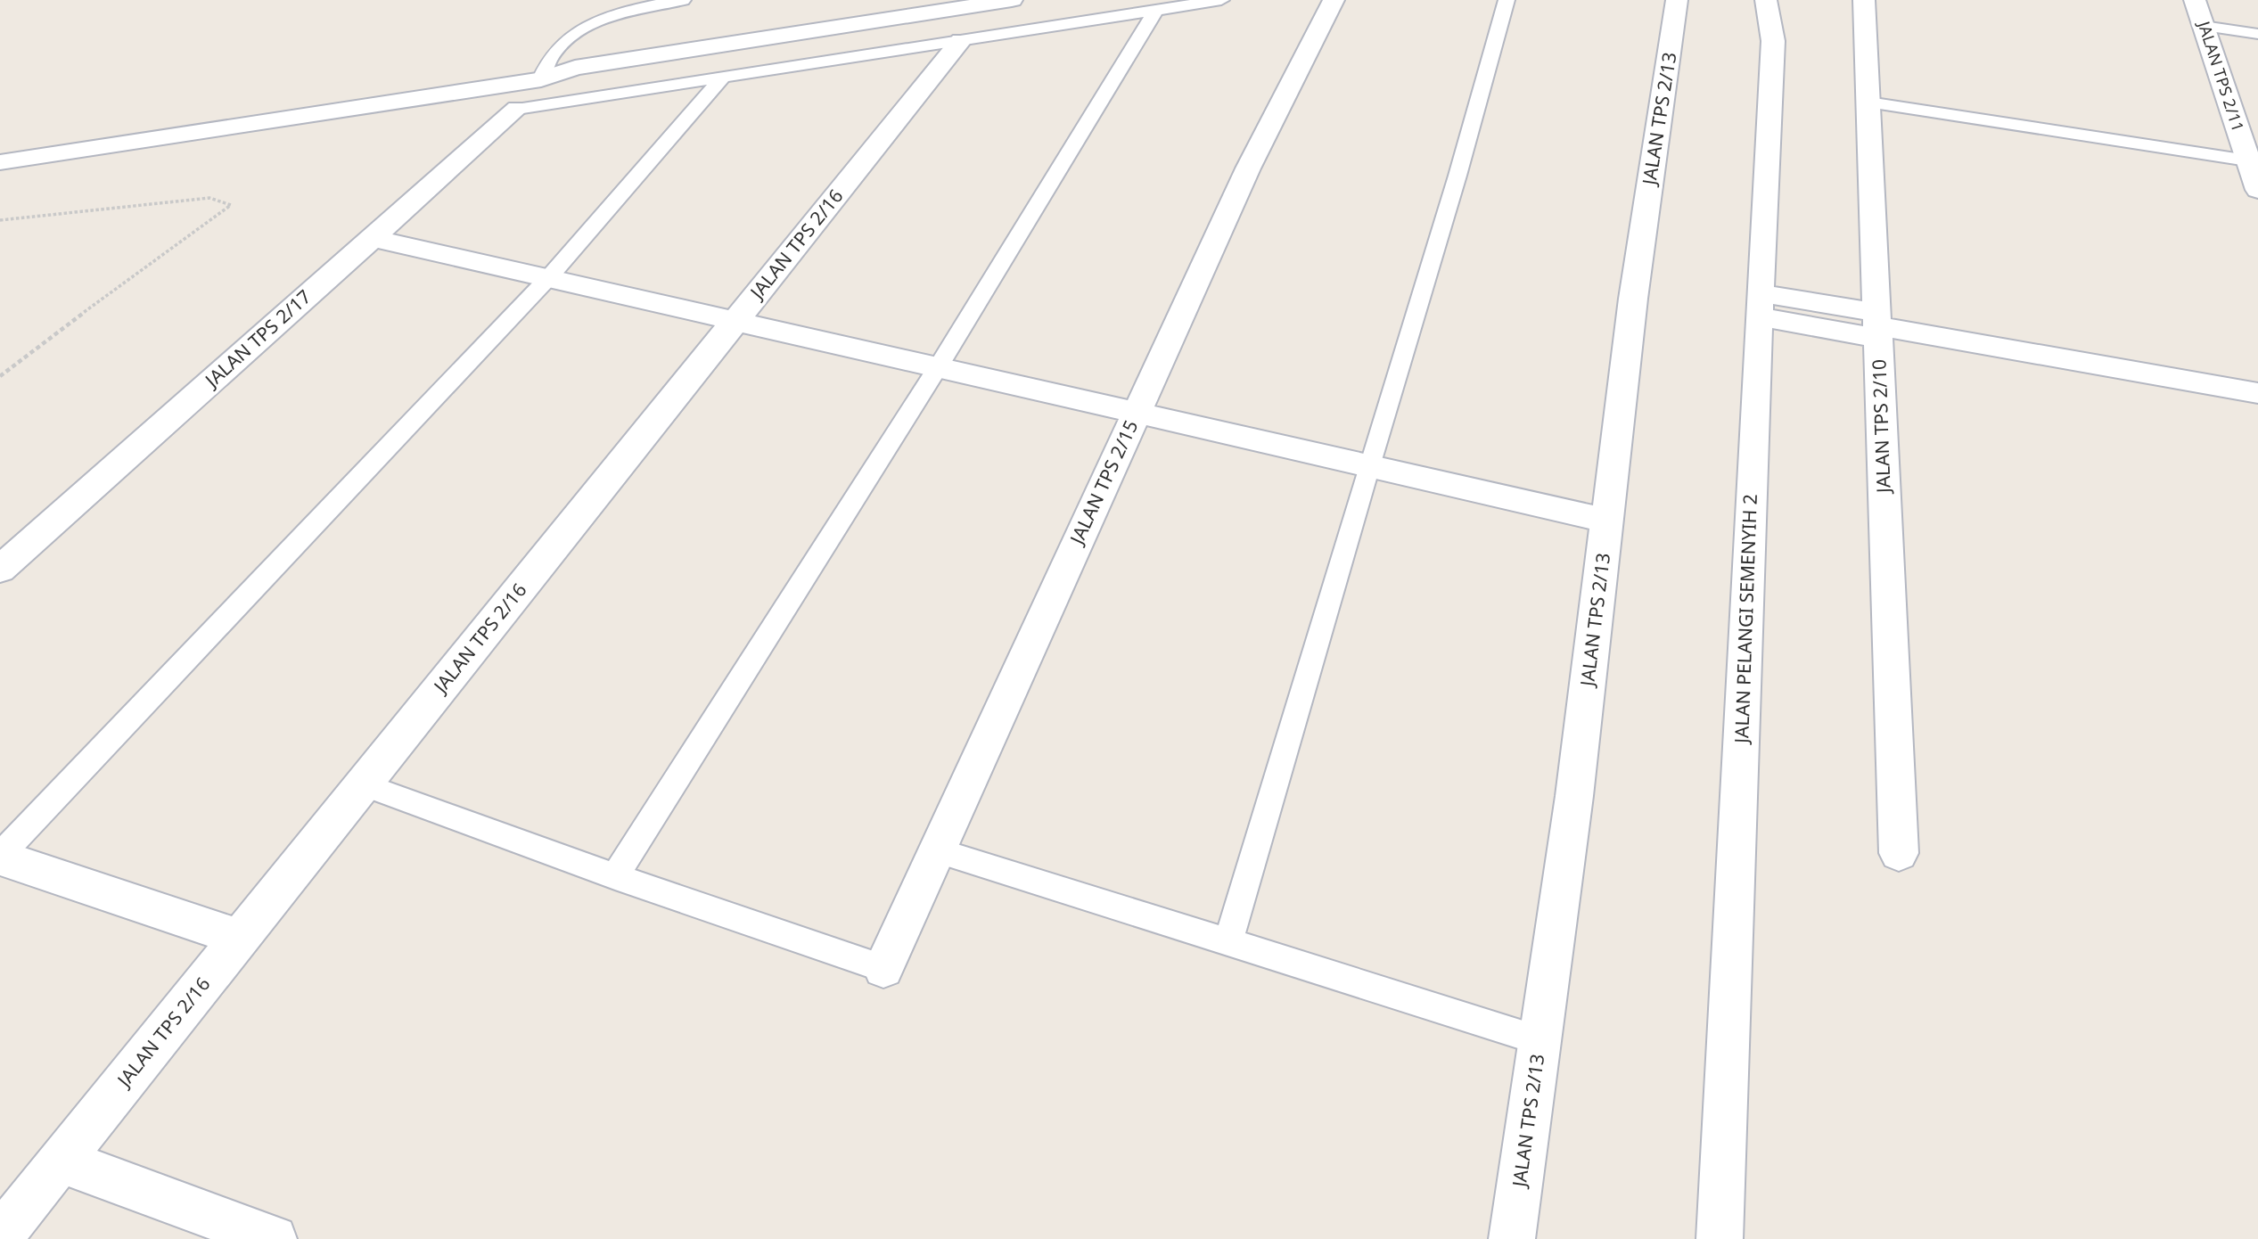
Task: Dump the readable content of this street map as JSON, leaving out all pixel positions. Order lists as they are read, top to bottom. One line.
{"streets":{"street":["JALAN TPS 2/11","JALAN TPS 2/13","JALAN TPS 2/16","JALAN TPS 2/17","JALAN TPS 2/10","JALAN TPS 2/15","JALAN PELANGI SEMENYIH 2"]}}
